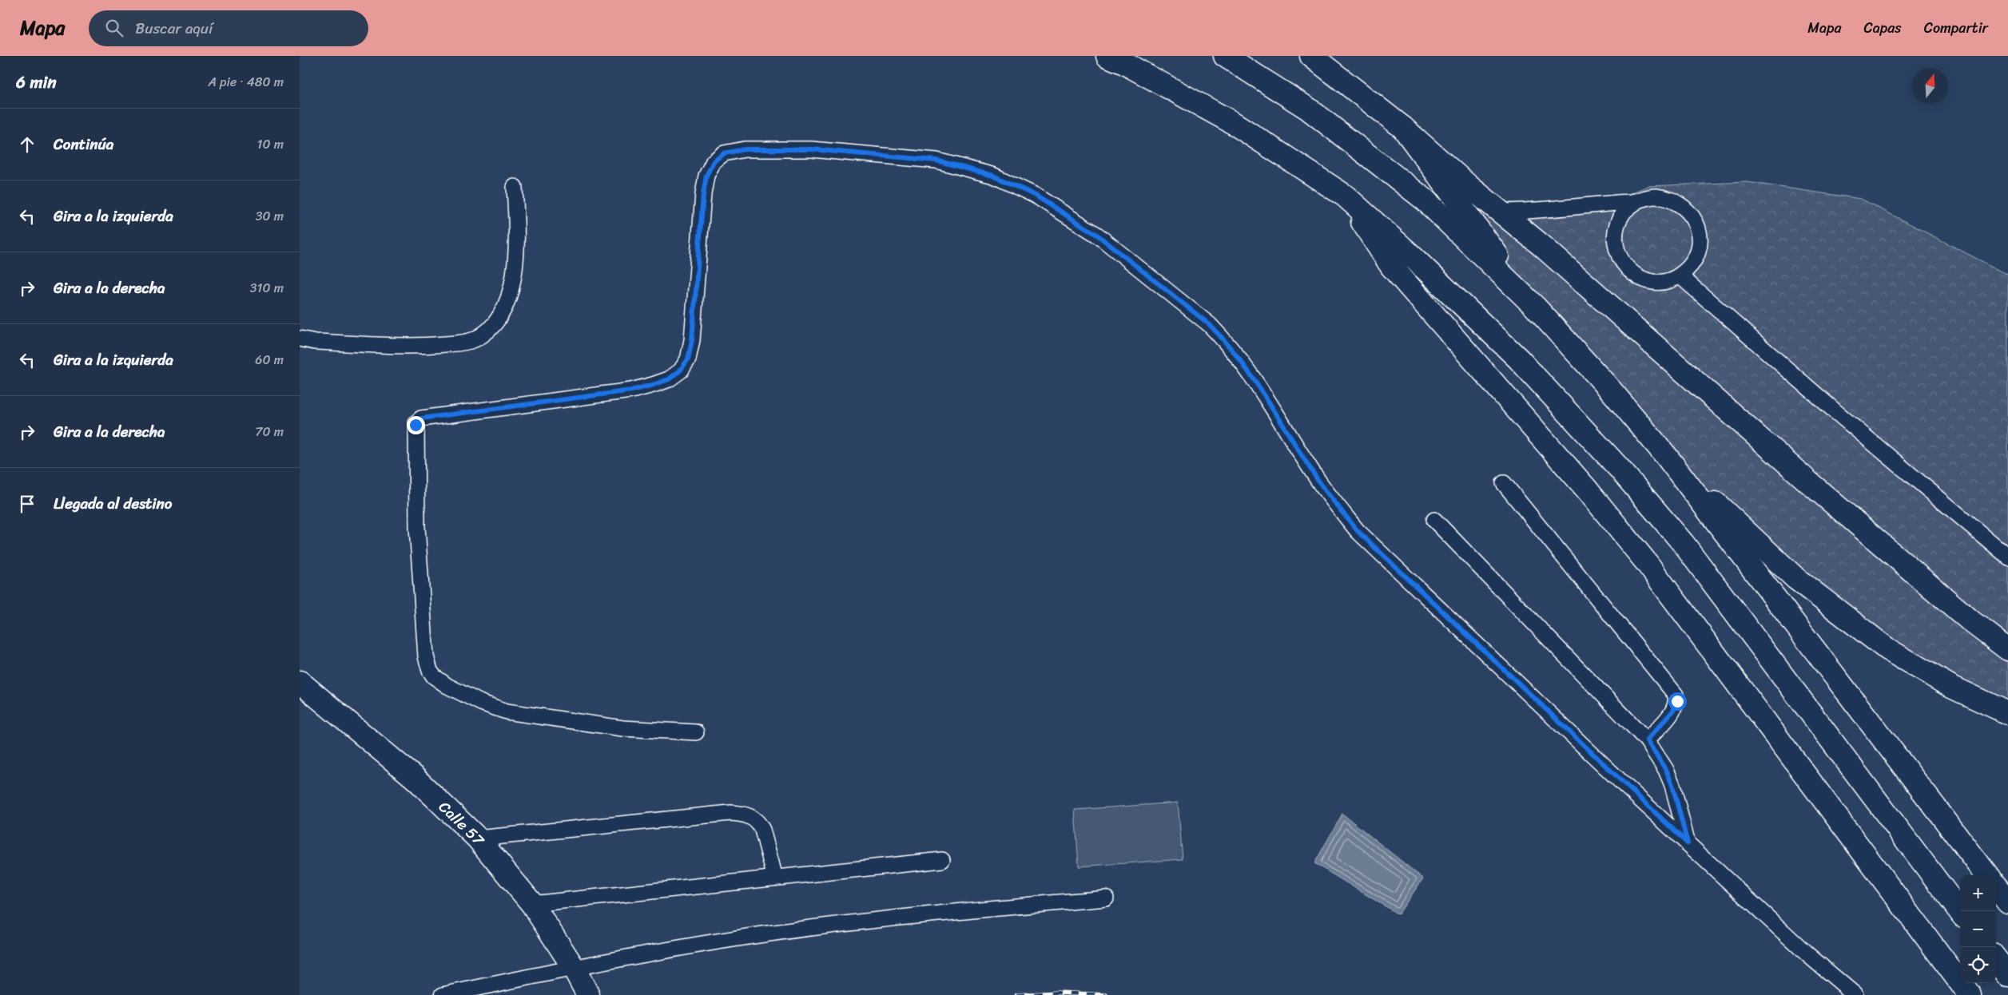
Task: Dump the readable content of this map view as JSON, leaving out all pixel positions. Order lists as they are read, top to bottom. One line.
{"streets":{"main road":["Calle 57"]},"north":"top","page":{"header":"Mapa","search":"Buscar aquí","nav":["Mapa","Capas","Compartir"],"heading":["6 min","A pie · 480 m"],"list":[["Continúa","10 m"],["Gira a la izquierda","30 m"],["Gira a la derecha","310 m"],["Gira a la izquierda","60 m"],["Gira a la derecha","70 m"],"Llegada al destino"],"map_buttons":["+","−"]}}
